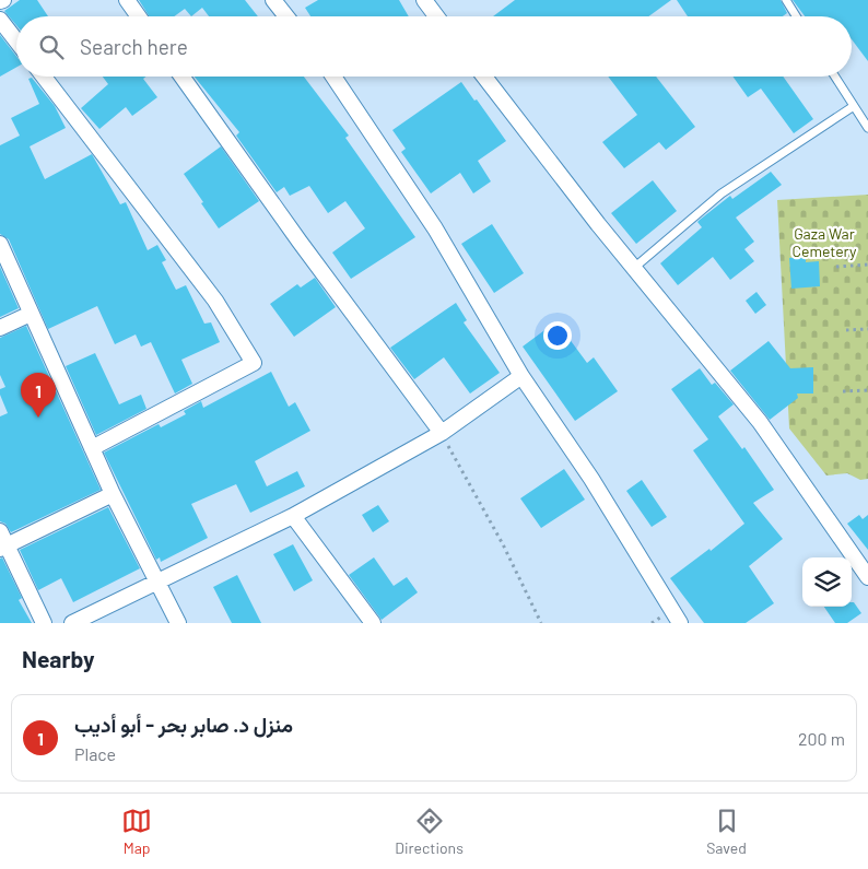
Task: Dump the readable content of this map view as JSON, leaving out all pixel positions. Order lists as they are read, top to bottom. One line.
{"parks":["Gaza War Cemetery"],"page":{"search":"Search here","pins":"1","heading":"Nearby","list":[{"mark":"1","name":"منزل د. صابر بحر - أبو أديب","note":"Place","value":"200 m"}],"nav":["Map","Directions","Saved"]}}
